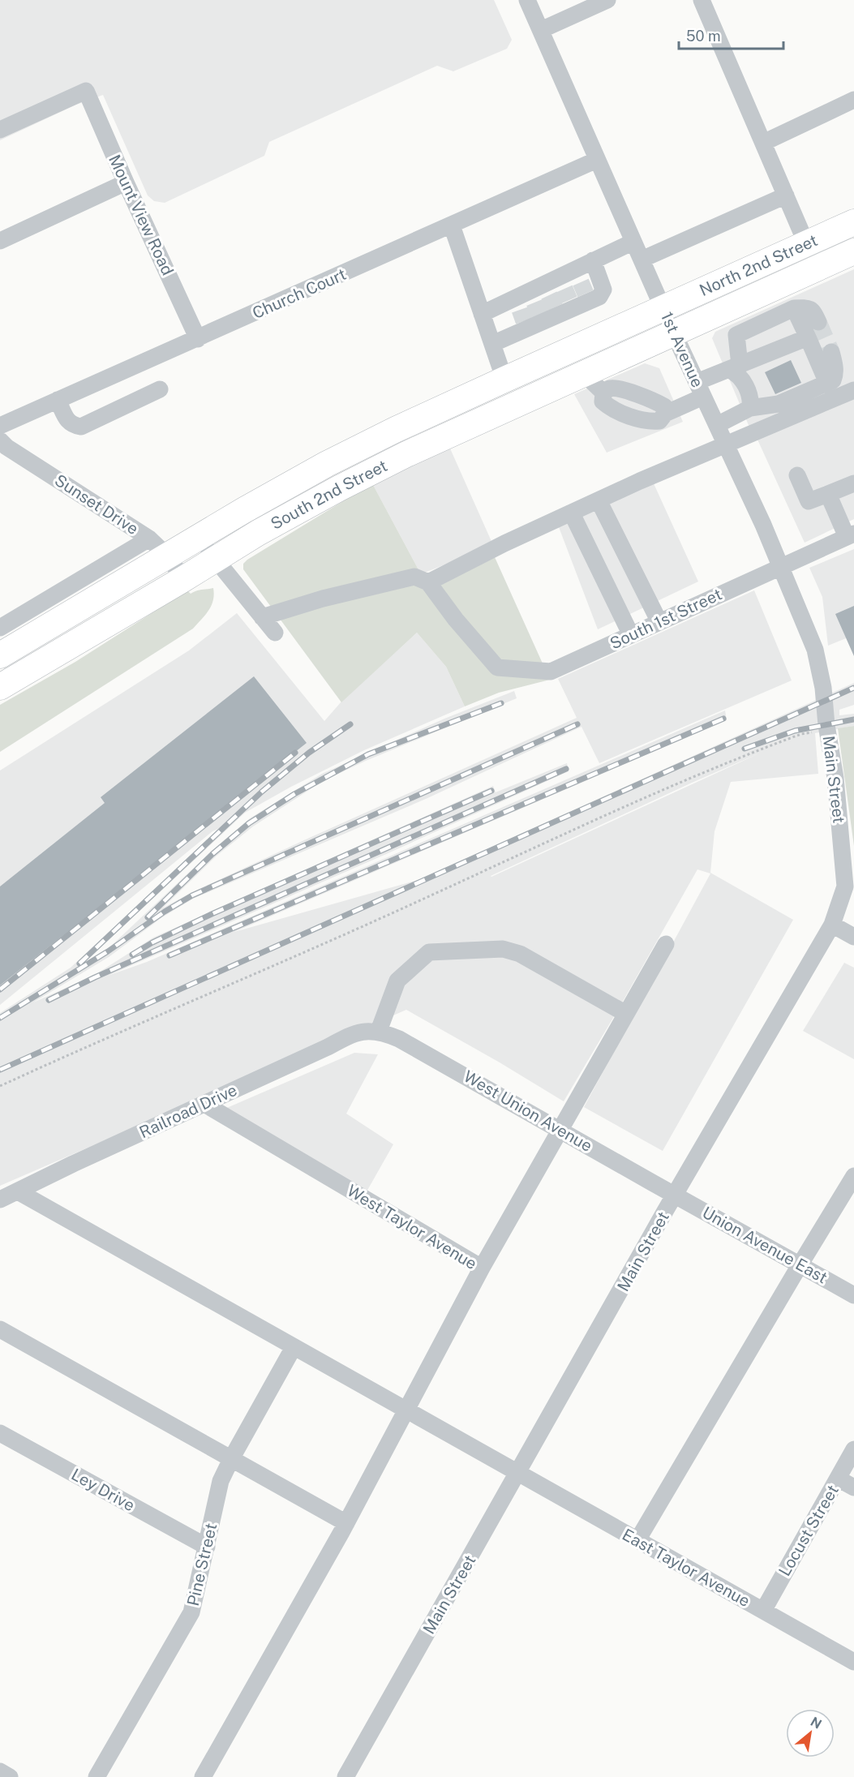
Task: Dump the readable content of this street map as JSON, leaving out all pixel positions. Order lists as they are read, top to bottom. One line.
{"streets":{"highway":["North 2nd Street","South 2nd Street"],"street":["Mount View Road","Church Court","1st Avenue","Sunset Drive","South 1st Street","Main Street","Railroad Drive","West Union Avenue","West Taylor Avenue","Union Avenue East","Ley Drive","Locust Street","Pine Street","East Taylor Avenue"]},"crossings":[["Mount View Road","Church Court"],["North 2nd Street","1st Avenue"],["North 2nd Street","South 2nd Street"],["Church Court","1st Avenue"],["1st Avenue","South 2nd Street"],["1st Avenue","South 1st Street"],["1st Avenue","Main Street"],["South 2nd Street","Sunset Drive"],["Main Street","West Union Avenue"],["Main Street","Union Avenue East"],["Main Street","East Taylor Avenue"],["Railroad Drive","West Union Avenue"],["Railroad Drive","West Taylor Avenue"],["West Union Avenue","Union Avenue East"],["Ley Drive","Pine Street"],["Locust Street","East Taylor Avenue"]],"scale_bar":"50 m","north":"top right"}
